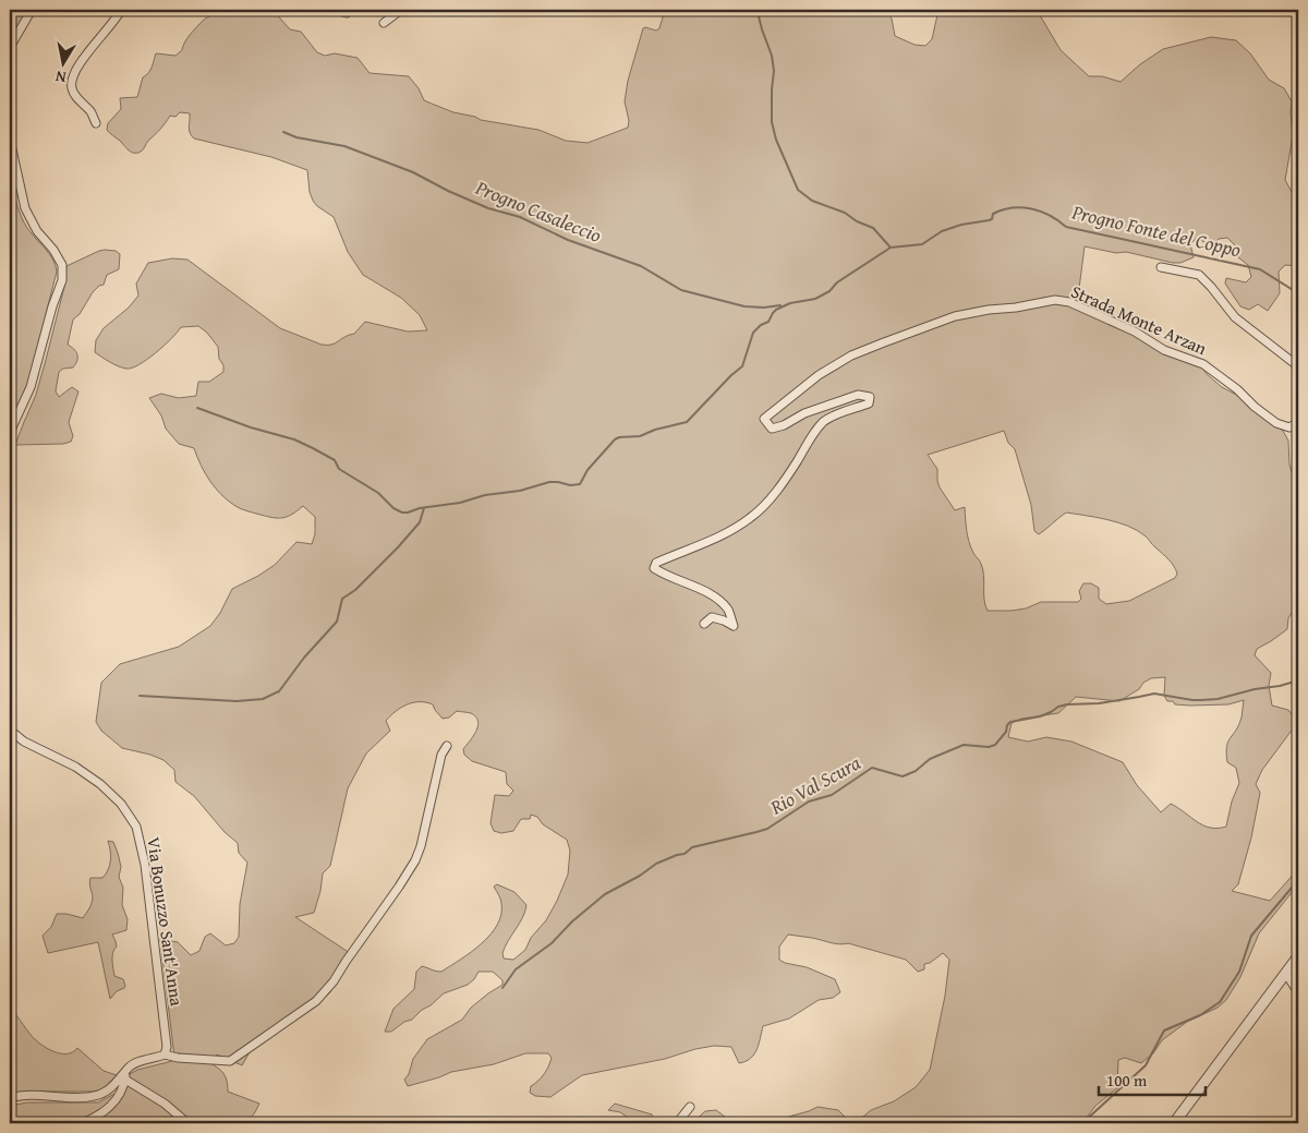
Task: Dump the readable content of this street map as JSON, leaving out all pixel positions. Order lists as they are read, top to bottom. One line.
{"streets":{"street":["Strada Monte Arzan","Via Bonuzzo Sant'Anna"]},"water":["Progno Casaleccio","Progno Fonte del Coppo","Rio Val Scura"],"scale_bar":"100 m","north":"bottom"}
